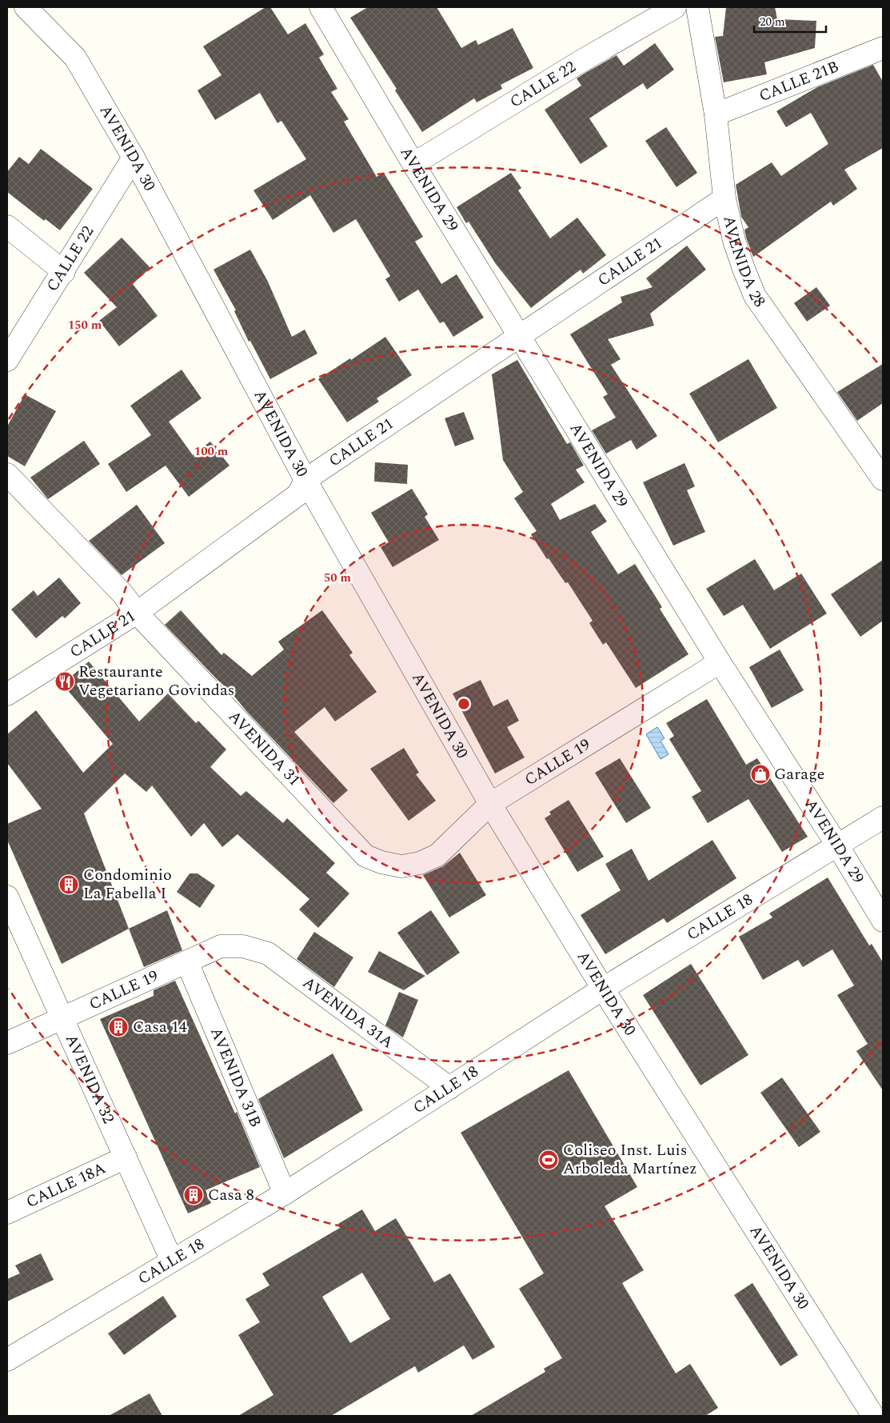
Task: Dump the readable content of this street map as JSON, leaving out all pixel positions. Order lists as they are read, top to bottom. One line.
{"streets":{"street":["CALLE 21B","CALLE 22","AVENIDA 30","AVENIDA 29","AVENIDA 28","CALLE 21","AVENIDA 31","CALLE 19","CALLE 18","AVENIDA 31A","AVENIDA 31B","AVENIDA 32","CALLE 18A"]},"crossings":[["CALLE 21B","AVENIDA 28"],["CALLE 22","AVENIDA 30"],["CALLE 22","AVENIDA 29"],["AVENIDA 30","CALLE 21"],["AVENIDA 30","CALLE 19"],["AVENIDA 30","CALLE 18"],["AVENIDA 29","CALLE 21"],["AVENIDA 29","CALLE 19"],["AVENIDA 29","CALLE 18"],["AVENIDA 28","CALLE 21"],["CALLE 21","AVENIDA 31"],["AVENIDA 31","CALLE 19"],["CALLE 19","AVENIDA 31A"],["CALLE 19","AVENIDA 31B"],["CALLE 19","AVENIDA 32"],["CALLE 18","AVENIDA 31A"],["CALLE 18","AVENIDA 31B"],["CALLE 18","AVENIDA 32"],["AVENIDA 32","CALLE 18A"]],"places":{"restaurant":["Restaurante Vegetariano Govindas"],"shop":["Garage"],"building":["Condominio La Fabella I","Casa 14","Casa 8"],"sports":["Coliseo Inst. Luis Arboleda Martínez"]},"scale_bar":"20 m","rings":["150 m","100 m","50 m"]}
